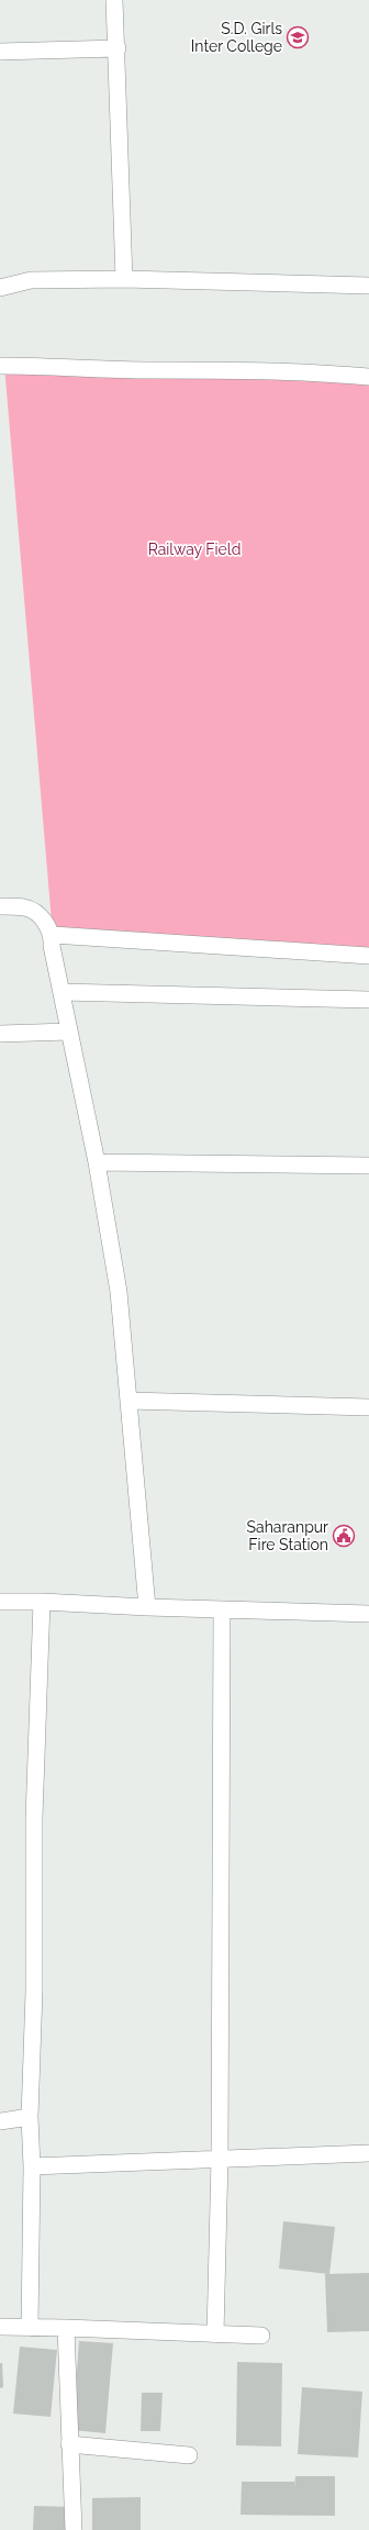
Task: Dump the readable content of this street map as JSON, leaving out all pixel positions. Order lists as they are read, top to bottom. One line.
{"parks":["Railway Field"],"places":{"school or university":["S.D. Girls Inter College"],"public building":["Saharanpur Fire Station"]}}
